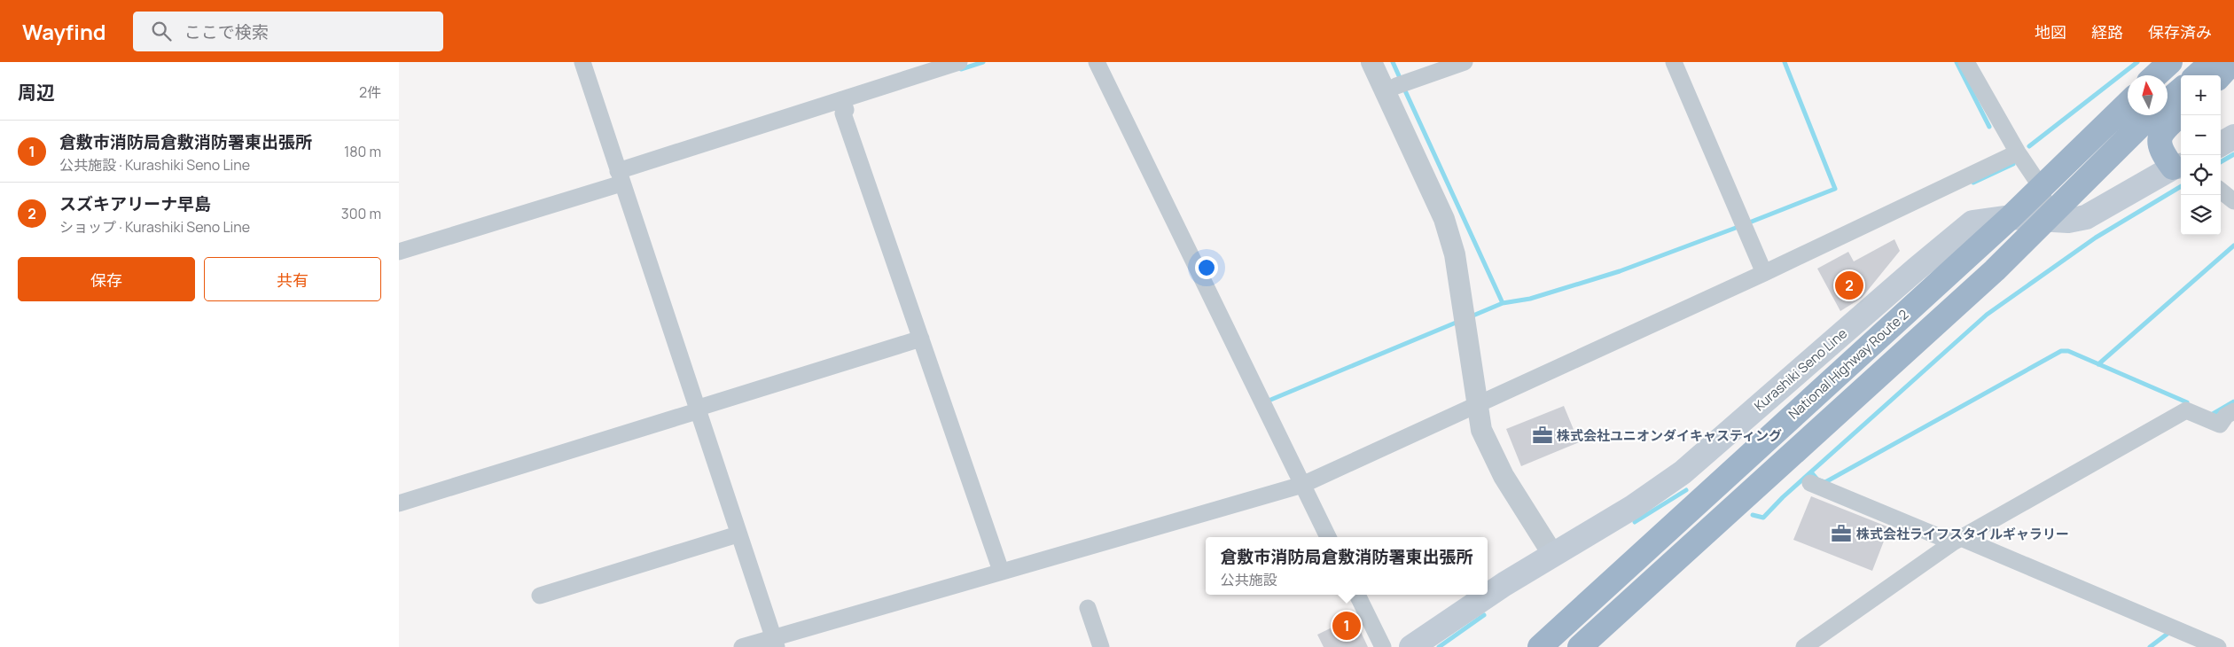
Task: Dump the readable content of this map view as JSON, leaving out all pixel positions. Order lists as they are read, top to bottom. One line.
{"streets":{"highway":["National Highway Route 2"],"main road":["Kurashiki Seno Line"]},"crossings":[["National Highway Route 2","Kurashiki Seno Line"]],"places":{"office":["株式会社ユニオンダイキャスティング","株式会社ライフスタイルギャラリー"]},"north":"top","page":{"header":"Wayfind","search":"ここで検索","nav":["地図","経路","保存済み"],"heading":["周辺","2件"],"map_buttons":["+","−"],"list":[{"mark":"1","name":"倉敷市消防局倉敷消防署東出張所","note":"公共施設 · Kurashiki Seno Line","value":"180 m"},{"mark":"2","name":"スズキアリーナ早島","note":"ショップ · Kurashiki Seno Line","value":"300 m"}],"buttons":["保存","共有"],"pins":["2","1"],"popup":["倉敷市消防局倉敷消防署東出張所","公共施設"]}}
